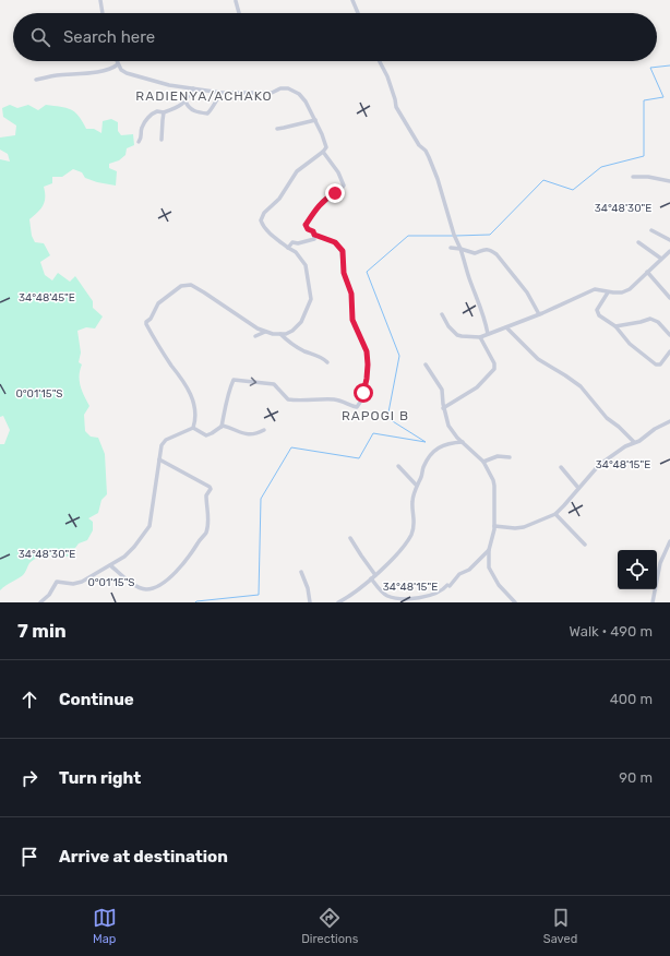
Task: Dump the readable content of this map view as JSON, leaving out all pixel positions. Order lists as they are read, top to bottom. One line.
{"districts":["RADIENYA/ACHAKO","RAPOGI B"],"page":{"search":"Search here","heading":["7 min","Walk · 490 m"],"list":[["Continue","400 m"],["Turn right","90 m"],"Arrive at destination"],"nav":["Map","Directions","Saved"]},"coordinates":["34°48'30\"E","34°48'45\"E","0°01'15\"S","34°48'15\"E"]}
